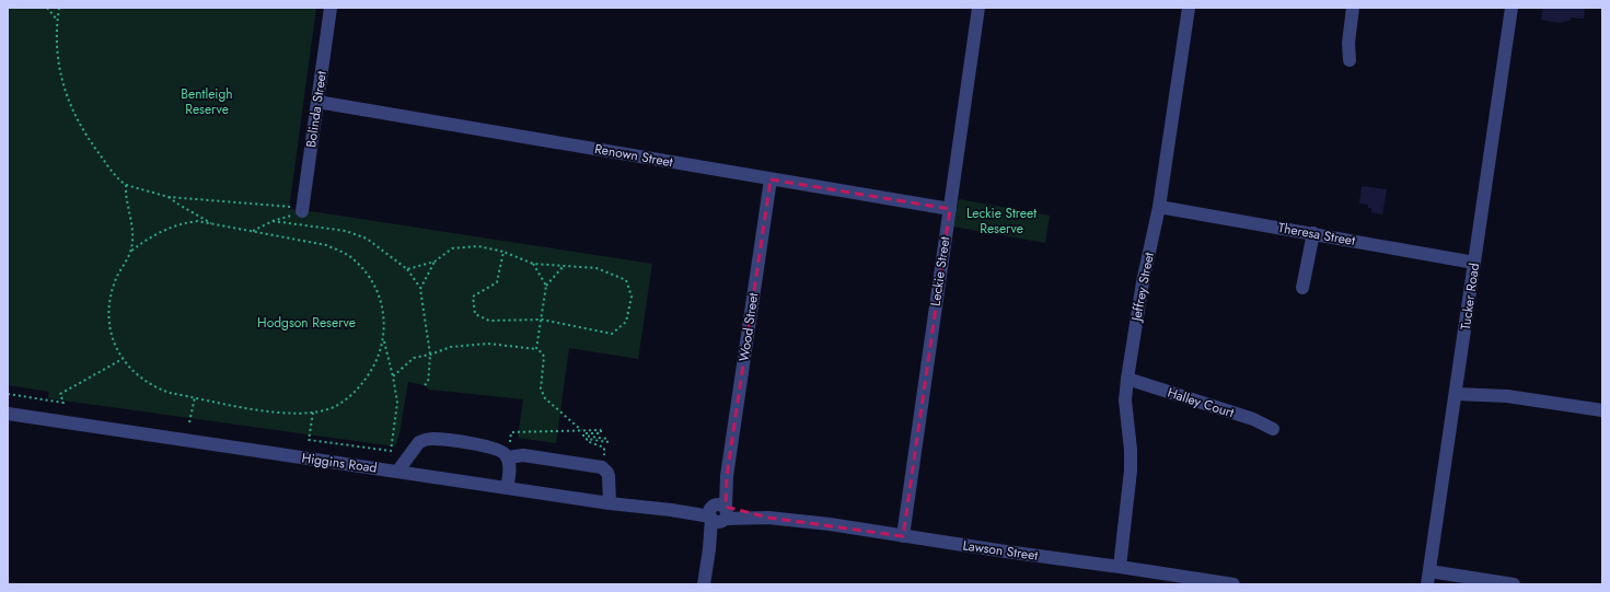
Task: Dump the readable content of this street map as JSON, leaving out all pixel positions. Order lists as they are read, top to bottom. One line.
{"streets":{"street":["Bolinda Street","Renown Street","Theresa Street","Leckie Street","Jeffrey Street","Tucker Road","Wood Street","Halley Court","Higgins Road","Lawson Street"]},"crossings":[["Bolinda Street","Renown Street"],["Renown Street","Leckie Street"],["Renown Street","Wood Street"],["Theresa Street","Jeffrey Street"],["Theresa Street","Tucker Road"],["Leckie Street","Lawson Street"],["Jeffrey Street","Halley Court"],["Jeffrey Street","Lawson Street"],["Wood Street","Higgins Road"],["Wood Street","Lawson Street"],["Higgins Road","Lawson Street"]],"parks":["Bentleigh Reserve","Leckie Street Reserve","Hodgson Reserve"]}
